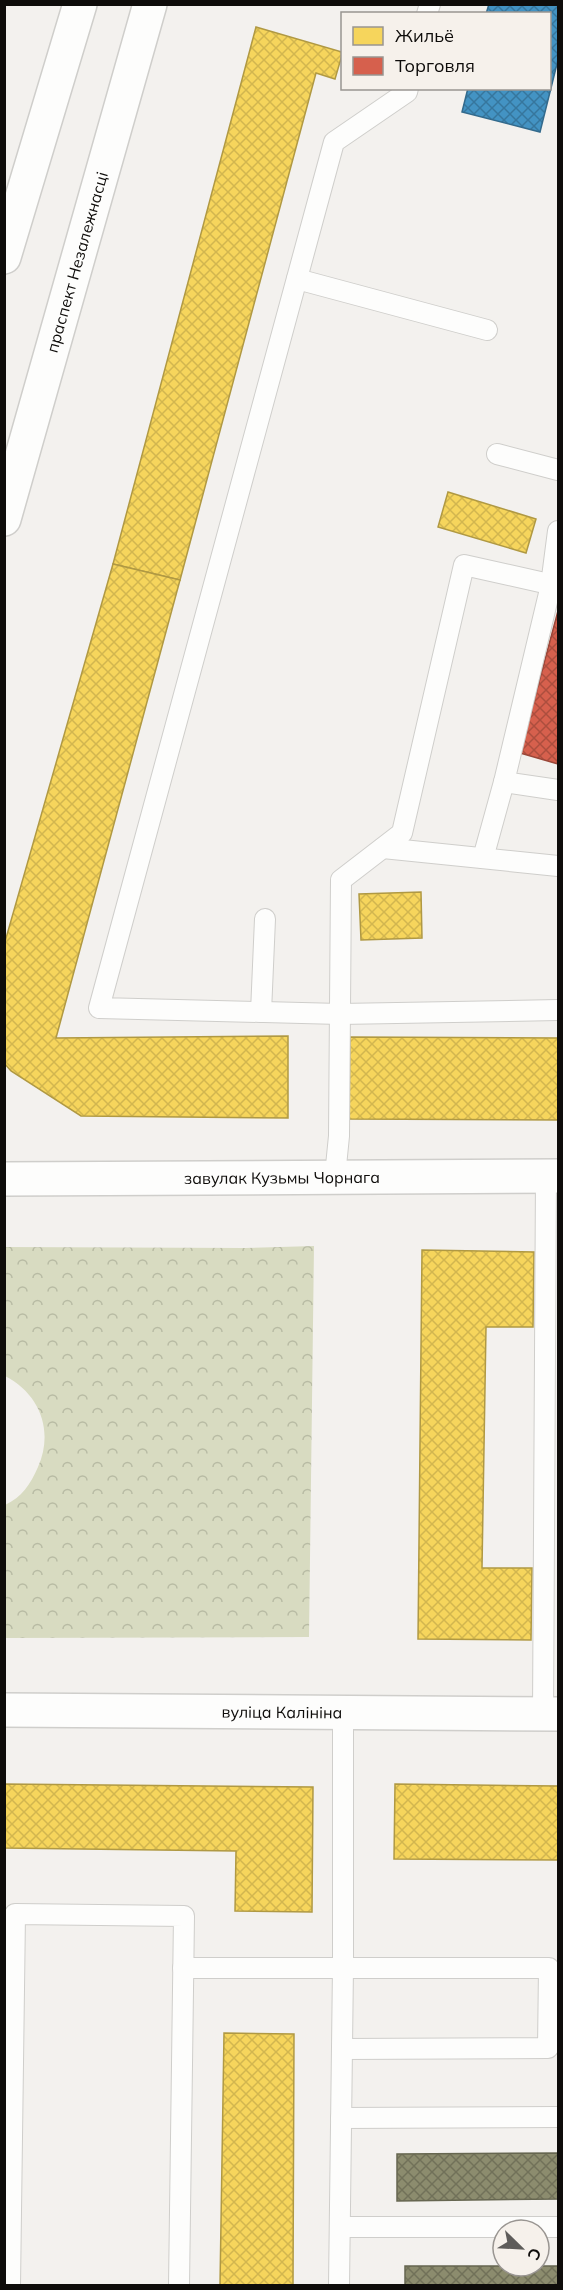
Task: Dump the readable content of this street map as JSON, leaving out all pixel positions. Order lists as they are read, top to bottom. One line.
{"streets":{"main road":["праспект Незалежнасці","завулак Кузьмы Чорнага","вуліца Калініна"]},"legend":["Жильё","Торговля"],"north":"bottom right"}
